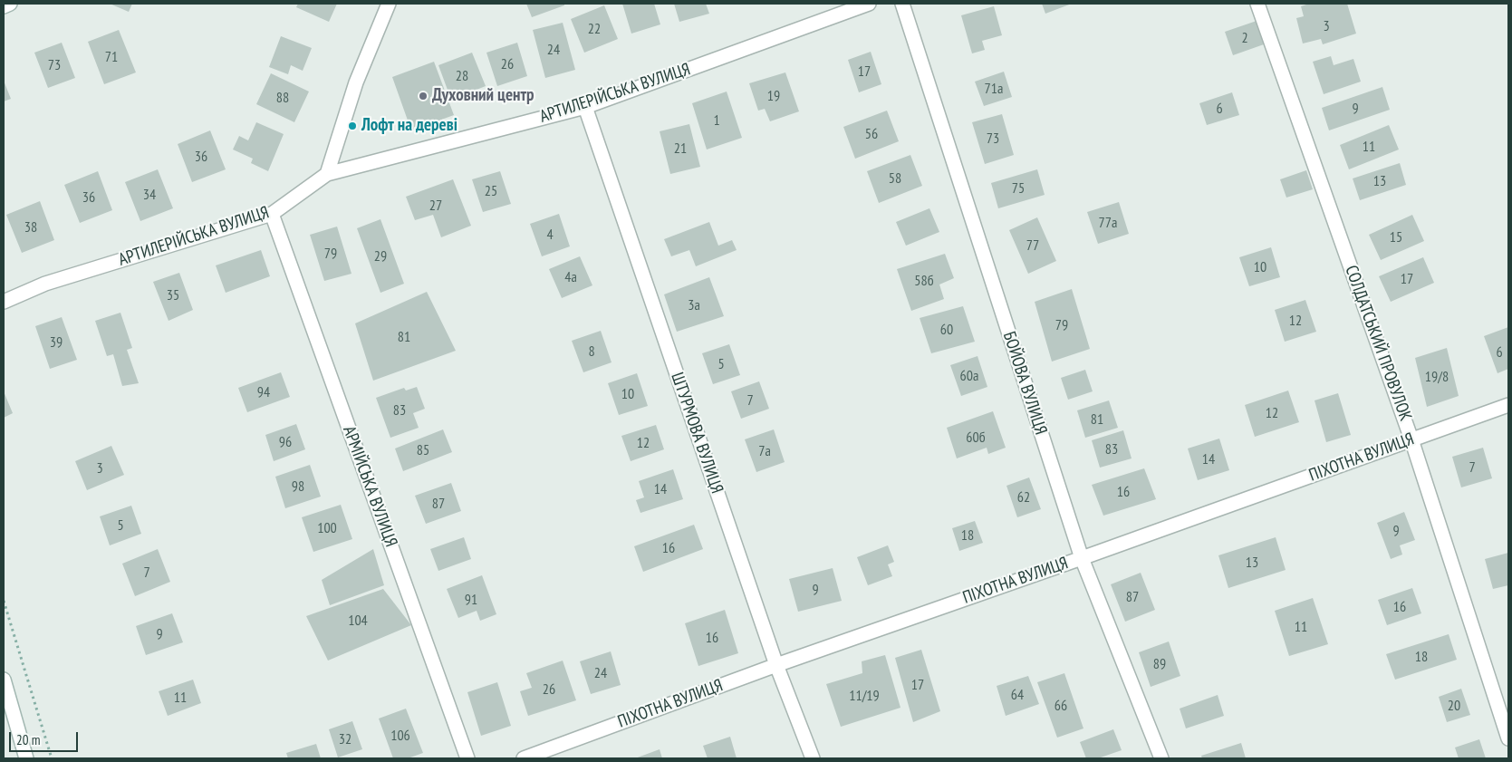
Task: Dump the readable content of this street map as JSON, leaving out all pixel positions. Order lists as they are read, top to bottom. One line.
{"streets":{"street":["АРТИЛЕРІЙСЬКА ВУЛИЦЯ","СОЛДАТСЬКИЙ ПРОВУЛОК","БОЙОВА ВУЛИЦЯ","ШТУРМОВА ВУЛИЦЯ","ПІХОТНА ВУЛИЦЯ","АРМІЙСЬКА ВУЛИЦЯ"]},"crossings":[["АРТИЛЕРІЙСЬКА ВУЛИЦЯ","ШТУРМОВА ВУЛИЦЯ"],["АРТИЛЕРІЙСЬКА ВУЛИЦЯ","АРМІЙСЬКА ВУЛИЦЯ"],["СОЛДАТСЬКИЙ ПРОВУЛОК","ПІХОТНА ВУЛИЦЯ"],["БОЙОВА ВУЛИЦЯ","ПІХОТНА ВУЛИЦЯ"],["ШТУРМОВА ВУЛИЦЯ","ПІХОТНА ВУЛИЦЯ"]],"places":["Духовний центр","Лофт на дереві"],"house_numbers":["3","22","2","24","71","26","73","17","28","71а","19","88","6","9","1","56","73","11","21","36","58","13","75","25","34","36","27","77а","38","4","15","77","79","29","10","4а","17","58б","35","3а","12","79","60","81","39","8","6","5","60а","19/8","94","10","7","83","12","81","60б","96","12","83","85","7а","14","7","3","98","14","16","62","87","5","100","9","18","16","13","7","9","87","91","16","104","11","9","16","18","89","24","17","26","64","11/19","11","66","20","106","32"],"scale_bar":"20 m"}
